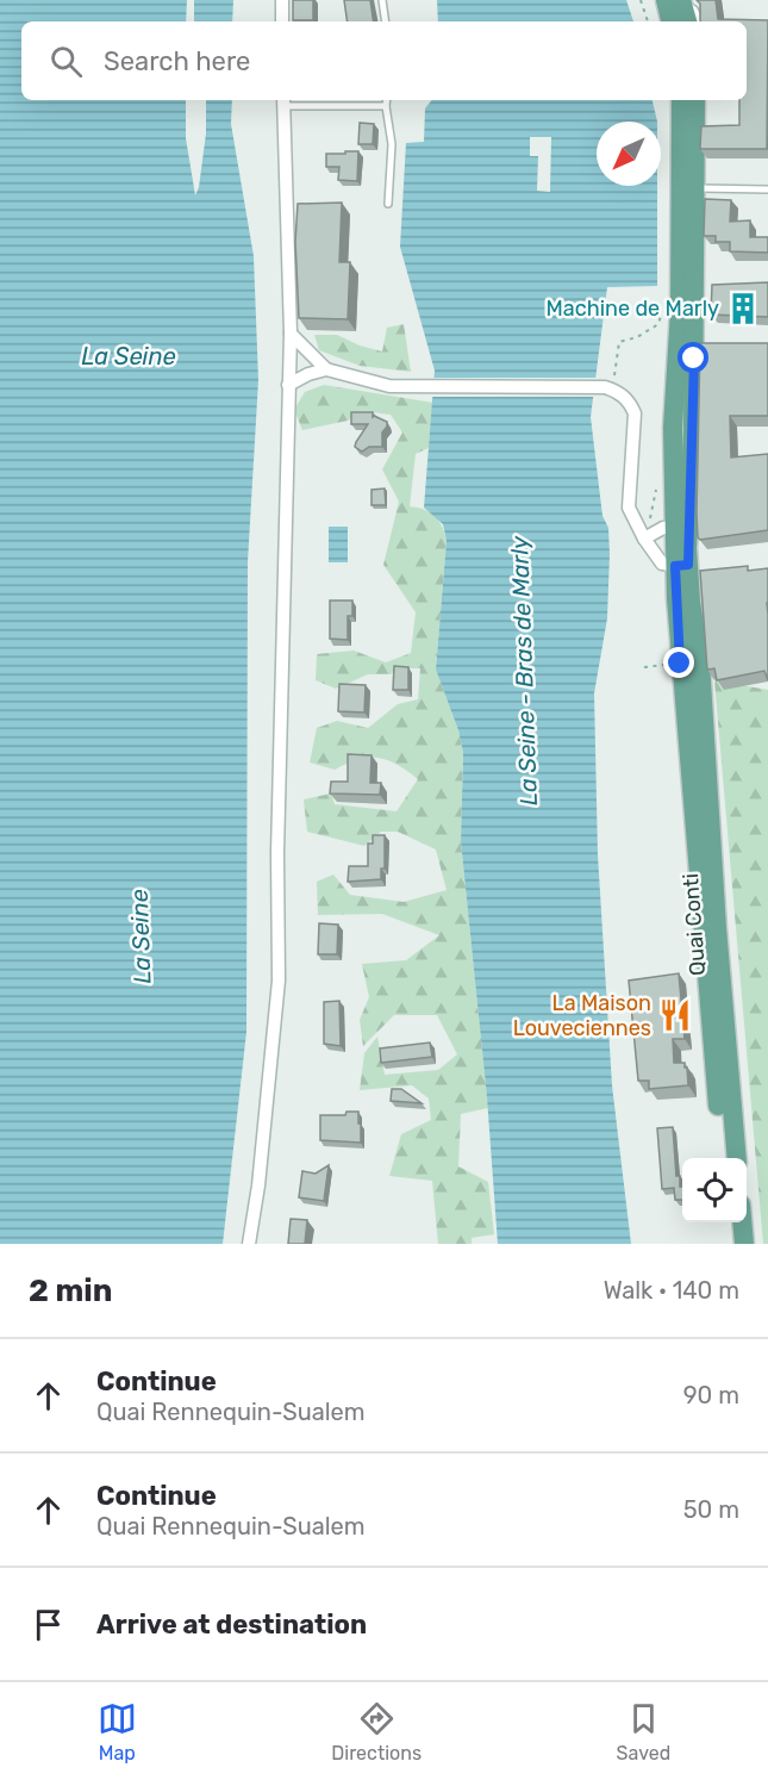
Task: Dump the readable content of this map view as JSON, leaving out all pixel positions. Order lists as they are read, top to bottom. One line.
{"streets":{"main road":["Quai Conti"]},"water":["La Seine","La Seine - Bras de Marly"],"places":{"building":["Machine de Marly"],"restaurant":["La Maison Louveciennes"]},"north":"bottom left","page":{"search":"Search here","heading":["2 min","Walk · 140 m"],"list":[["Continue","Quai Rennequin-Sualem","90 m"],["Continue","Quai Rennequin-Sualem","50 m"],"Arrive at destination"],"nav":["Map","Directions","Saved"]}}
